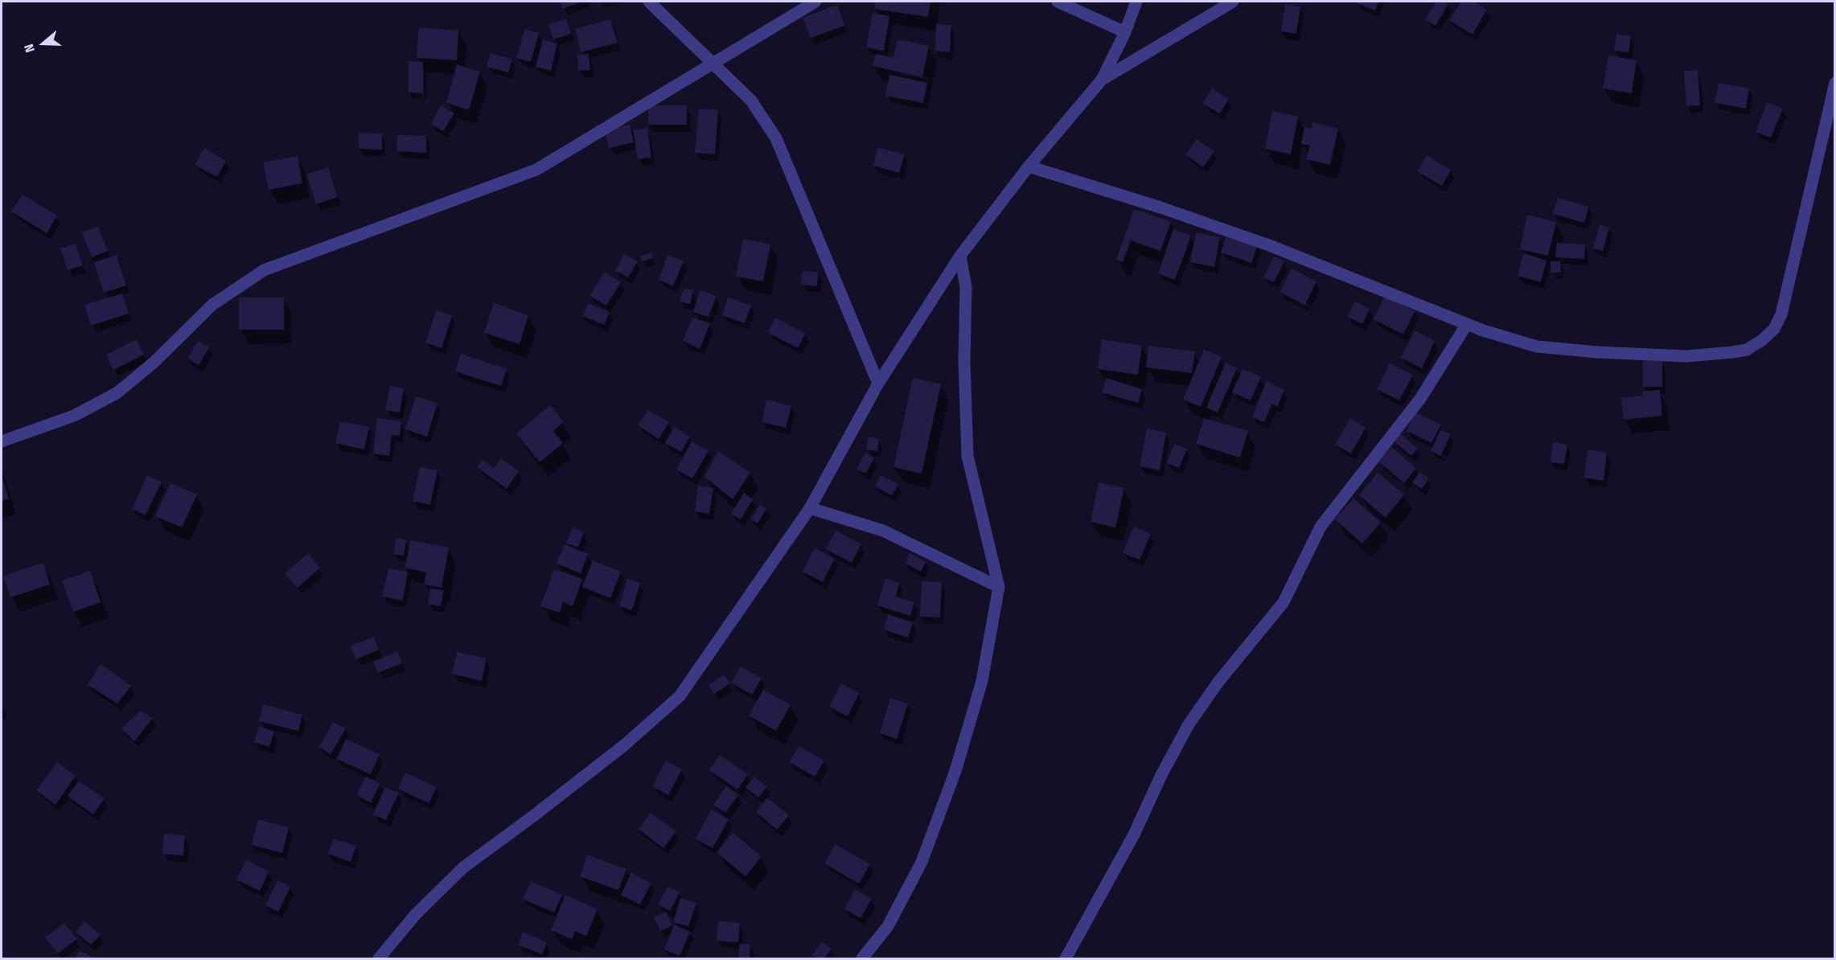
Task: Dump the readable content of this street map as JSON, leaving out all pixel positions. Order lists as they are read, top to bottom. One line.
{"north":"left"}
